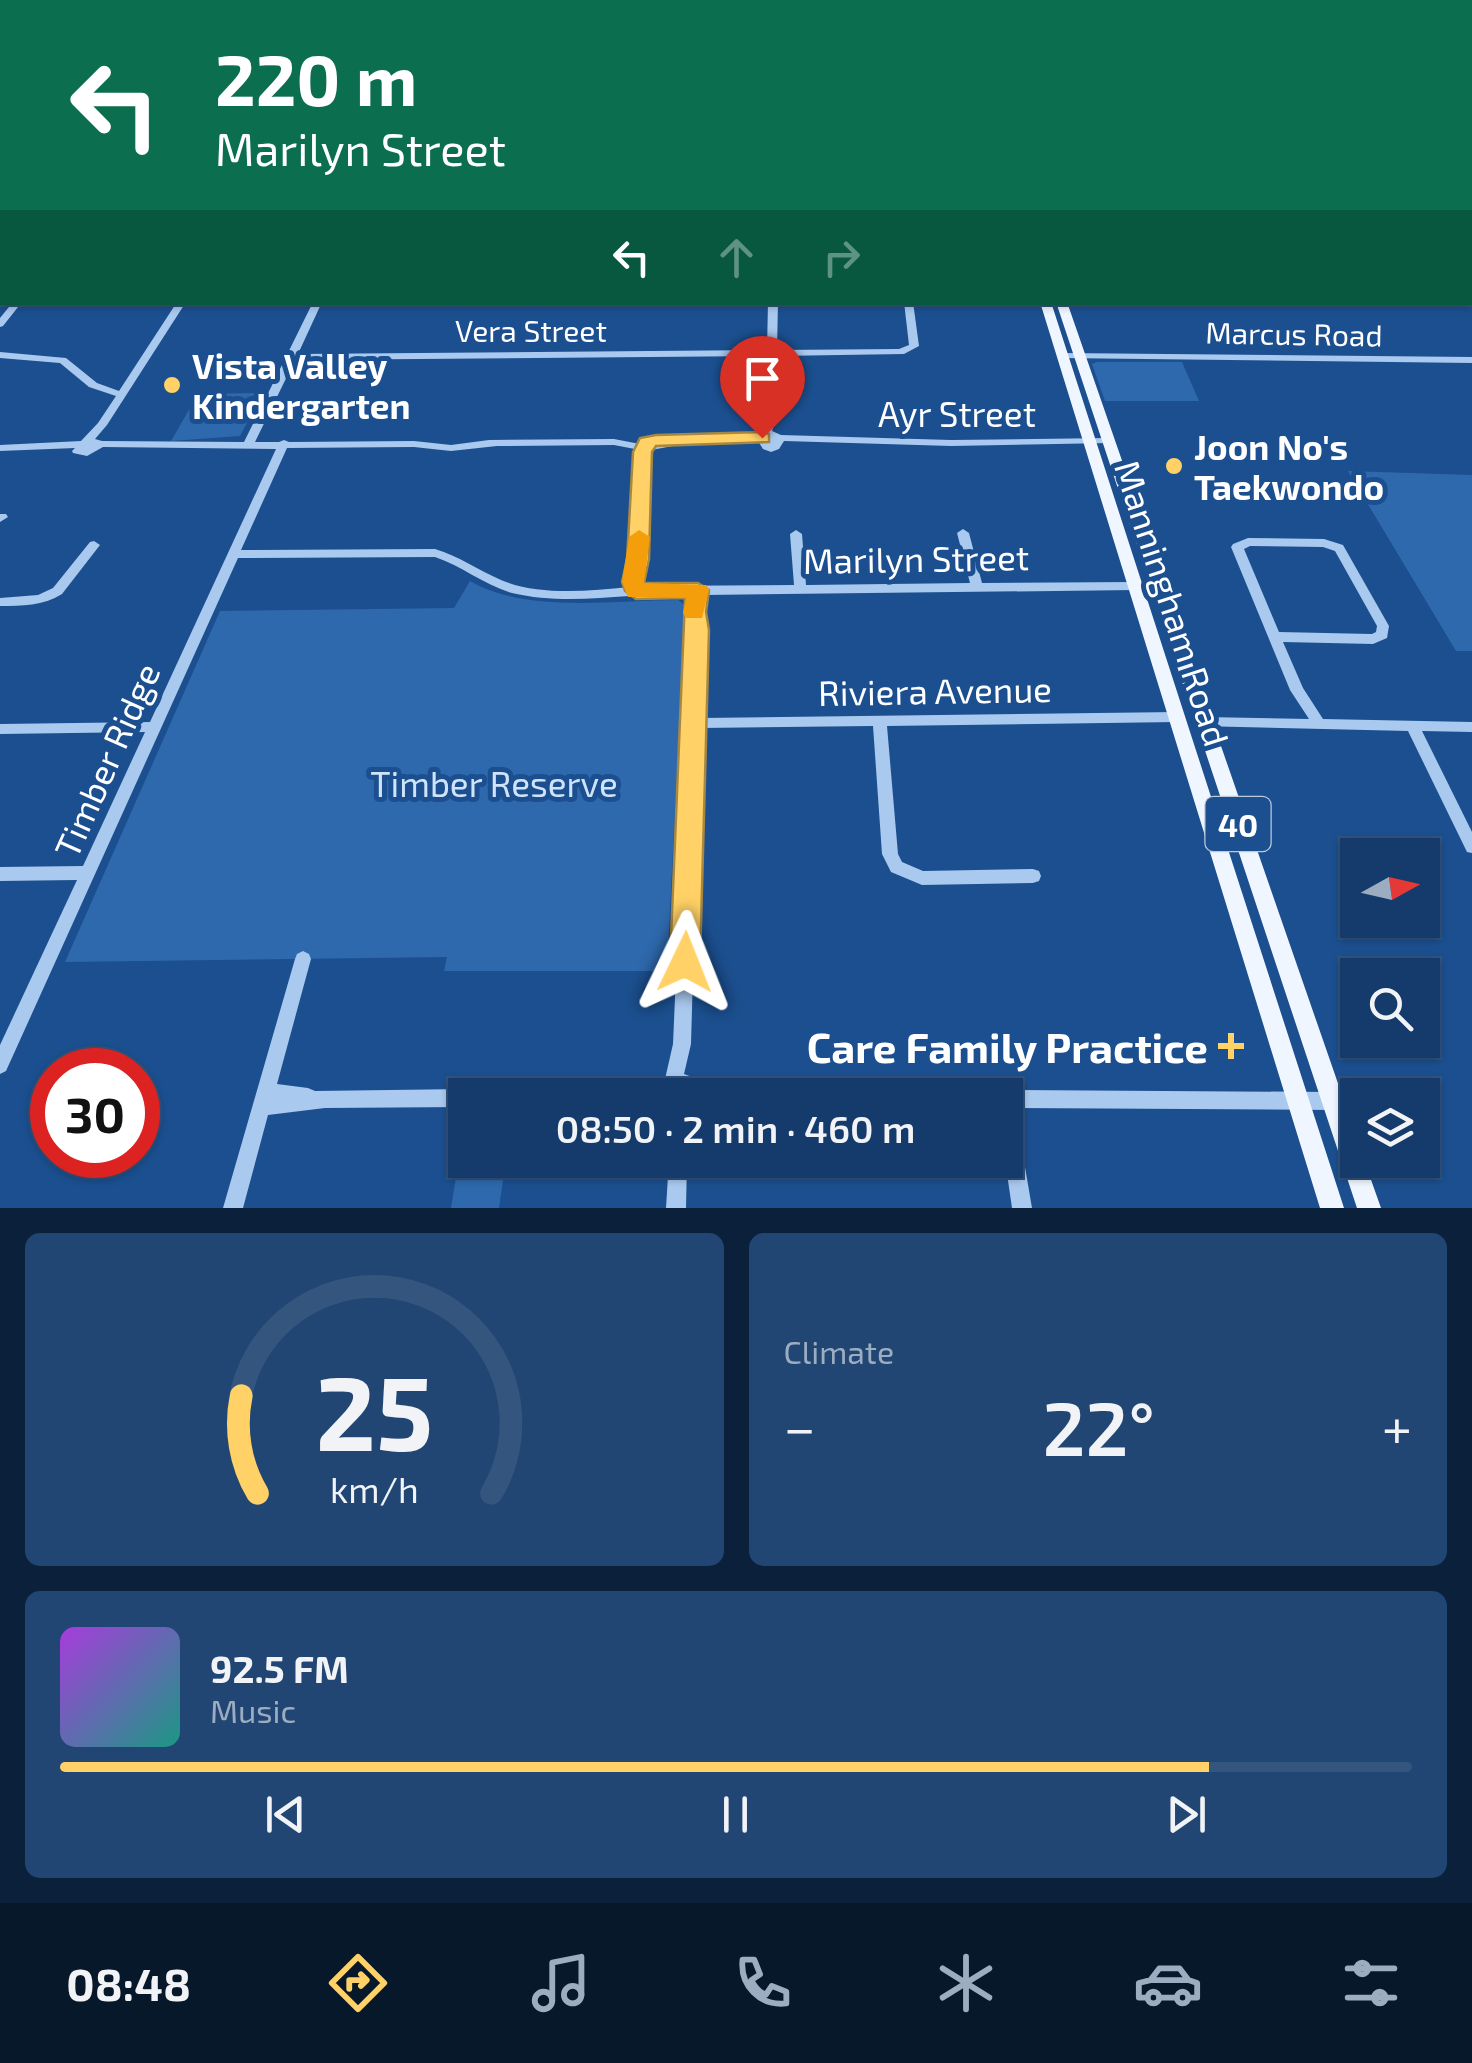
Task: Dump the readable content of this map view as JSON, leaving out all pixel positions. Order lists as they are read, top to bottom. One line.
{"streets":{"main road":["Manningham Road","40"],"street":["Vera Street","Marcus Road","Ayr Street","Marilyn Street","Riviera Avenue","Timber Ridge"]},"crossings":[["Marcus Road","Manningham Road"],["Ayr Street","Manningham Road"],["Ayr Street","Timber Ridge"],["Marilyn Street","Manningham Road"],["Marilyn Street","Timber Ridge"],["Manningham Road","Riviera Avenue"]],"parks":["Timber Reserve"],"places":{"other":["Vista Valley Kindergarten","Joon No's Taekwondo"],"health":["Care Family Practice"]},"north":"right","page":{"turn":["220 m","Marilyn Street"],"limit":"30","trip":"08:50 · 2 min · 460 m","tile":"Climate","heat":["−","22°","+"],"song":["92.5 FM","Music"],"tabs":"08:48","gauge":["25","km/h"]}}
